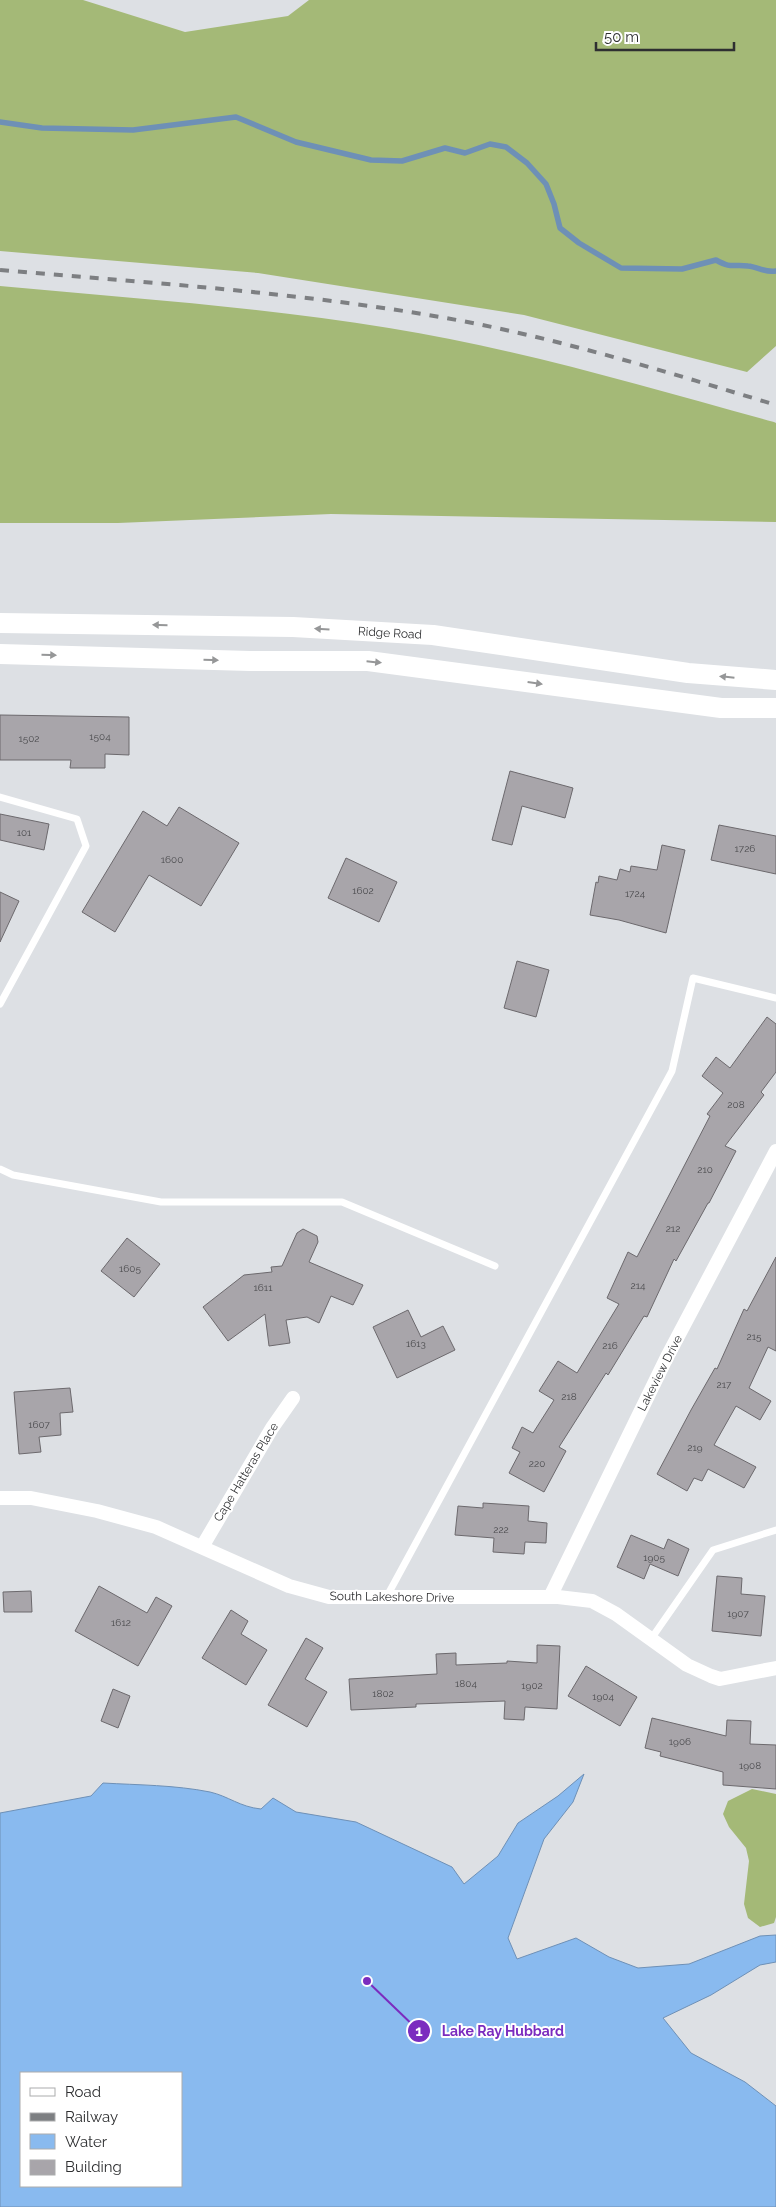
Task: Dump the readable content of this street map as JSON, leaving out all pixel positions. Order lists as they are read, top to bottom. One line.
{"streets":{"main road":["Ridge Road"],"street":["Lakeview Drive","Cape Hatteras Place","South Lakeshore Drive"]},"crossings":[["Lakeview Drive","South Lakeshore Drive"],["Cape Hatteras Place","South Lakeshore Drive"]],"places":["Lake Ray Hubbard"],"house_numbers":["1504","1502","101","1726","1600","1602","1724","208","210","212","1605","214","1611","215","1613","216","217","218","1607","219","220","222","1905","1907","1612","1804","1902","1802","1904","1906","1908"],"legend":["Road","Railway","Water","Building"],"scale_bar":"50 m"}
